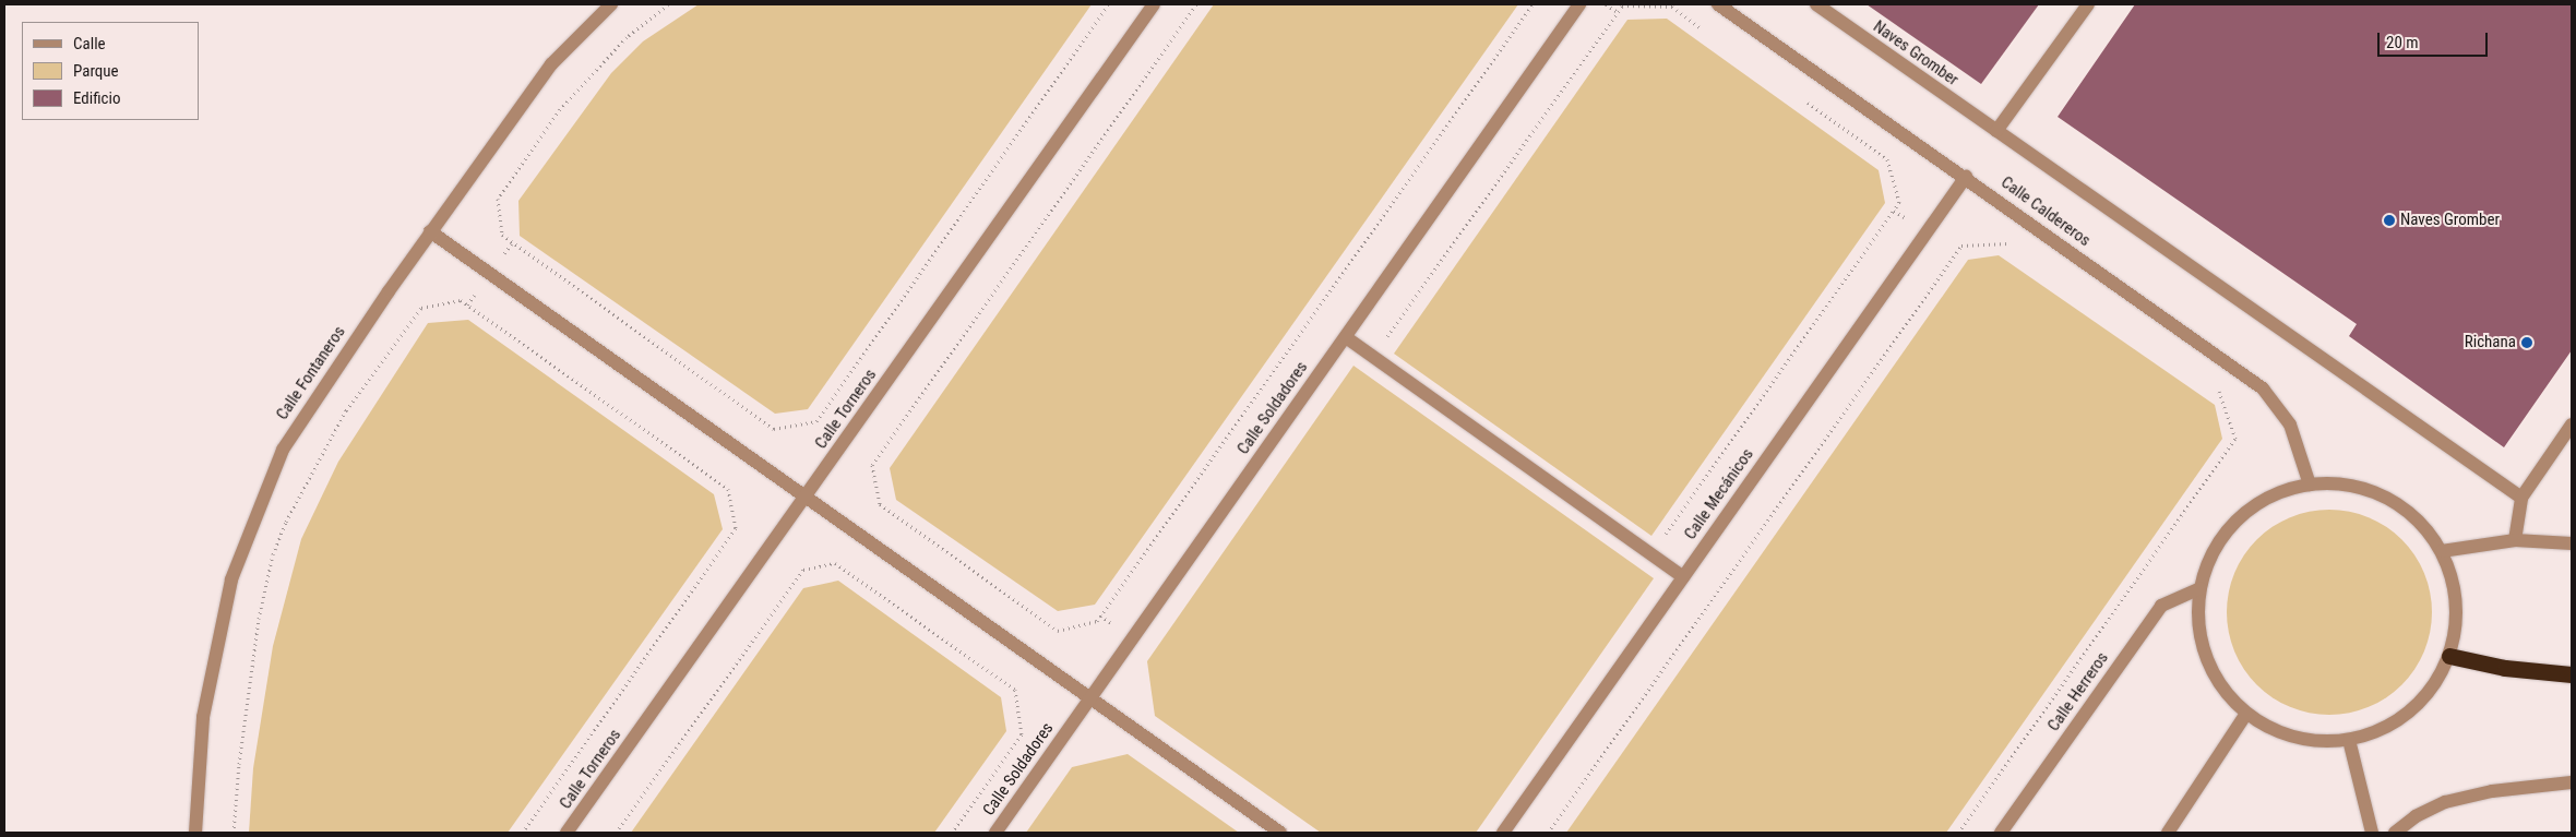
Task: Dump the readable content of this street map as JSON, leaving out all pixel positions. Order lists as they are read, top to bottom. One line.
{"streets":{"street":["Naves Gromber","Calle Caldereros","Calle Fontaneros","Calle Soldadores","Calle Torneros","Calle Mecánicos","Calle Herreros"]},"crossings":[["Calle Caldereros","Calle Mecánicos"]],"places":["Naves Gromber","Richana"],"legend":["Calle","Parque","Edificio"],"scale_bar":"20 m"}
